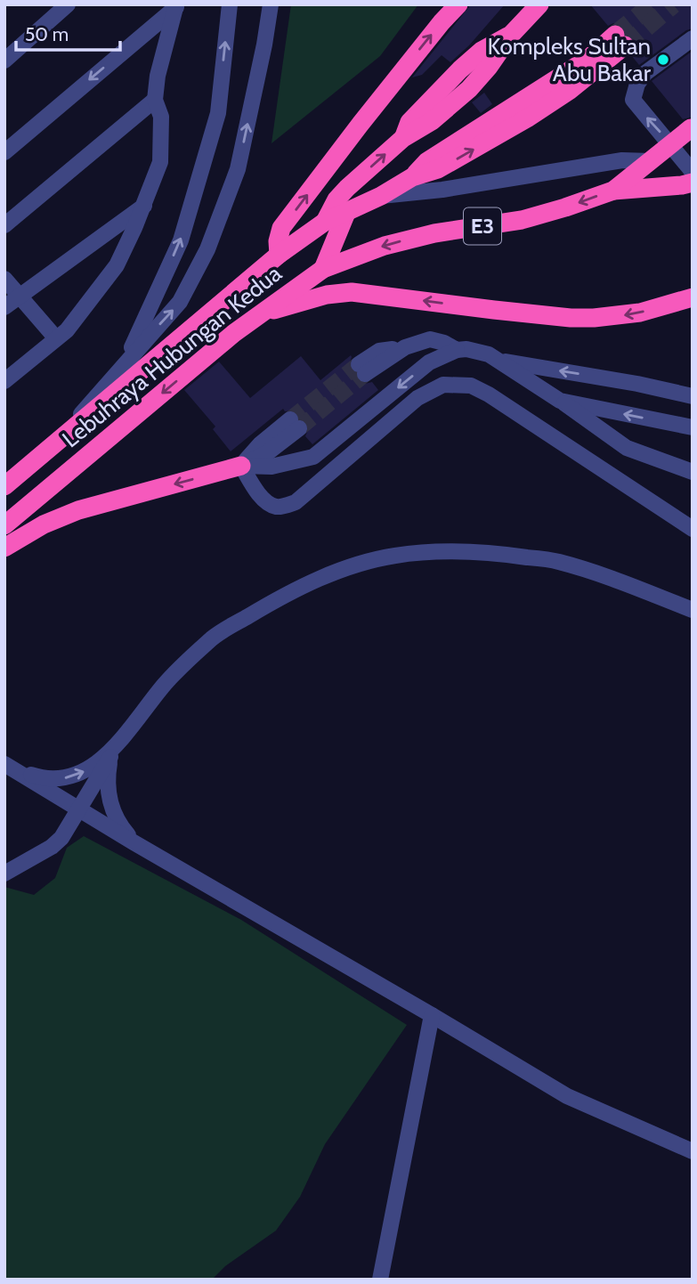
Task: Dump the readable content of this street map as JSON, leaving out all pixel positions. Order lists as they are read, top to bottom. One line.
{"streets":{"highway":["E3","Lebuhraya Hubungan Kedua"]},"places":["Kompleks Sultan Abu Bakar"],"scale_bar":"50 m"}
